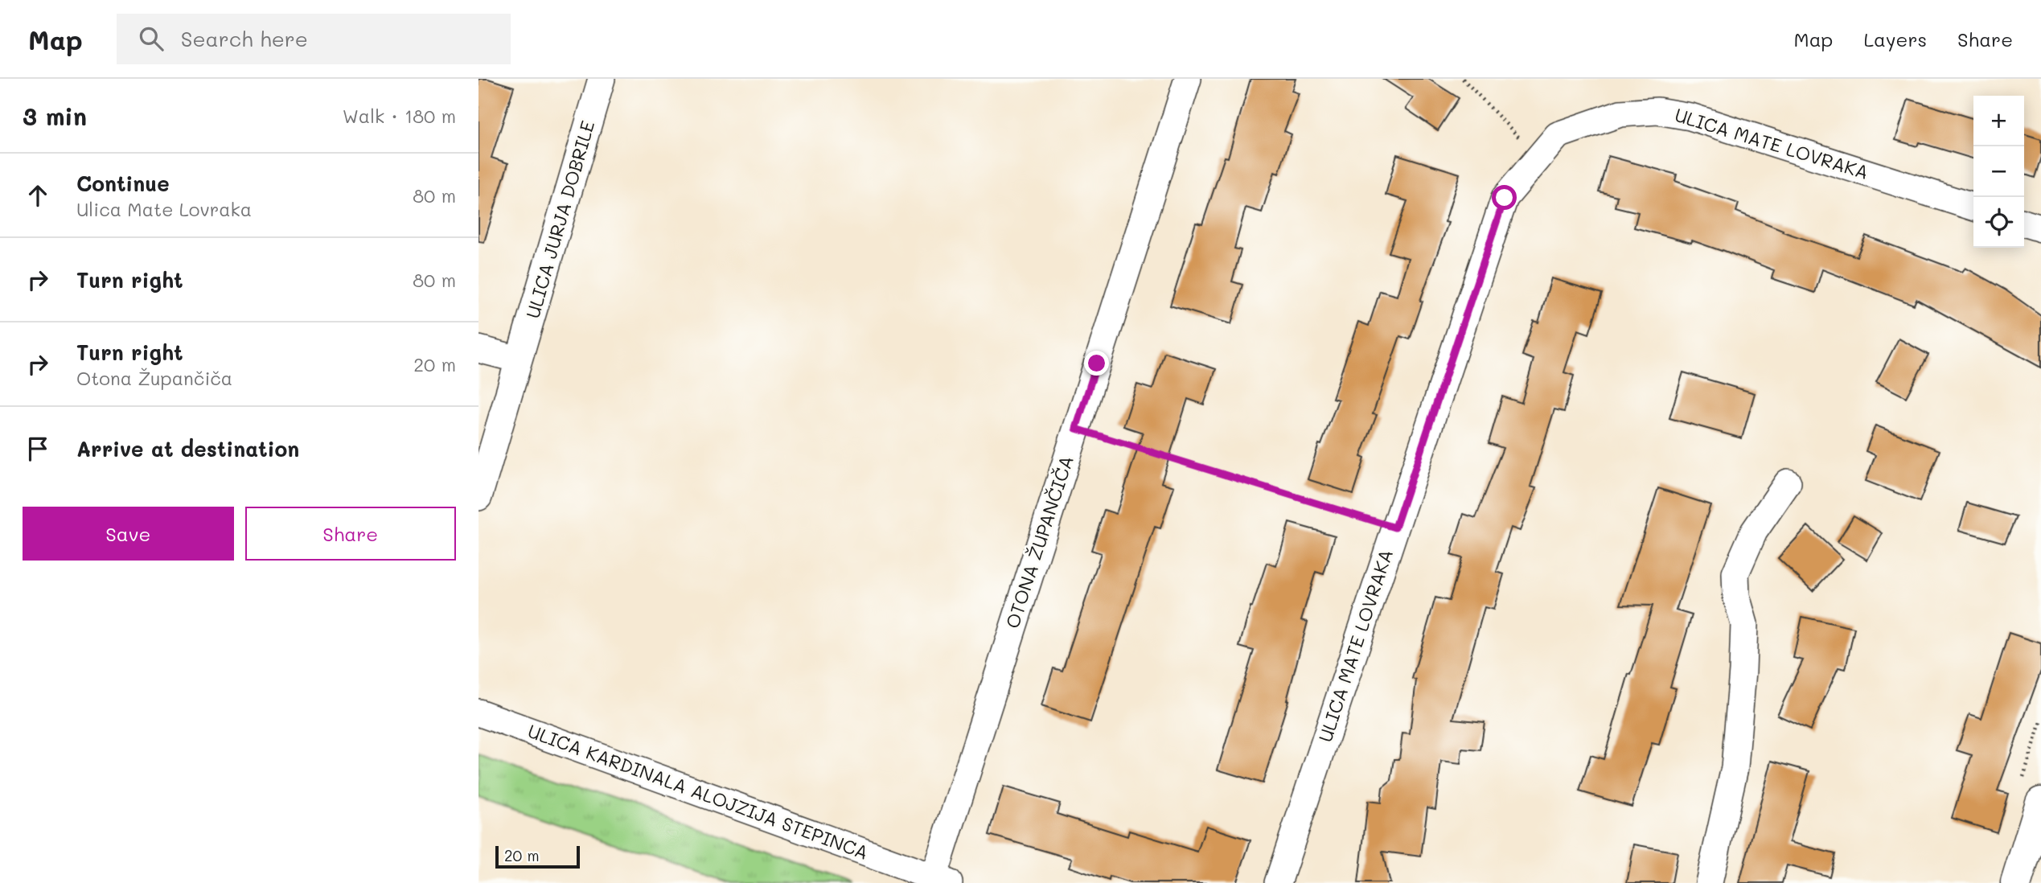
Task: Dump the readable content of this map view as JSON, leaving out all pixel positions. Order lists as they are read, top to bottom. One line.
{"streets":{"street":["ULICA MATE LOVRAKA","ULICA JURJA DOBRILE","OTONA ŽUPANČIČA","ULICA KARDINALA ALOJZIJA STEPINCA"]},"crossings":[["OTONA ŽUPANČIČA","ULICA KARDINALA ALOJZIJA STEPINCA"]],"scale_bar":"20 m","page":{"header":"Map","search":"Search here","nav":["Map","Layers","Share"],"heading":["3 min","Walk · 180 m"],"map_buttons":["+","−"],"list":[["Continue","Ulica Mate Lovraka","80 m"],["Turn right","80 m"],["Turn right","Otona Župančiča","20 m"],"Arrive at destination"],"buttons":["Save","Share"],"scale":"20 m"}}
